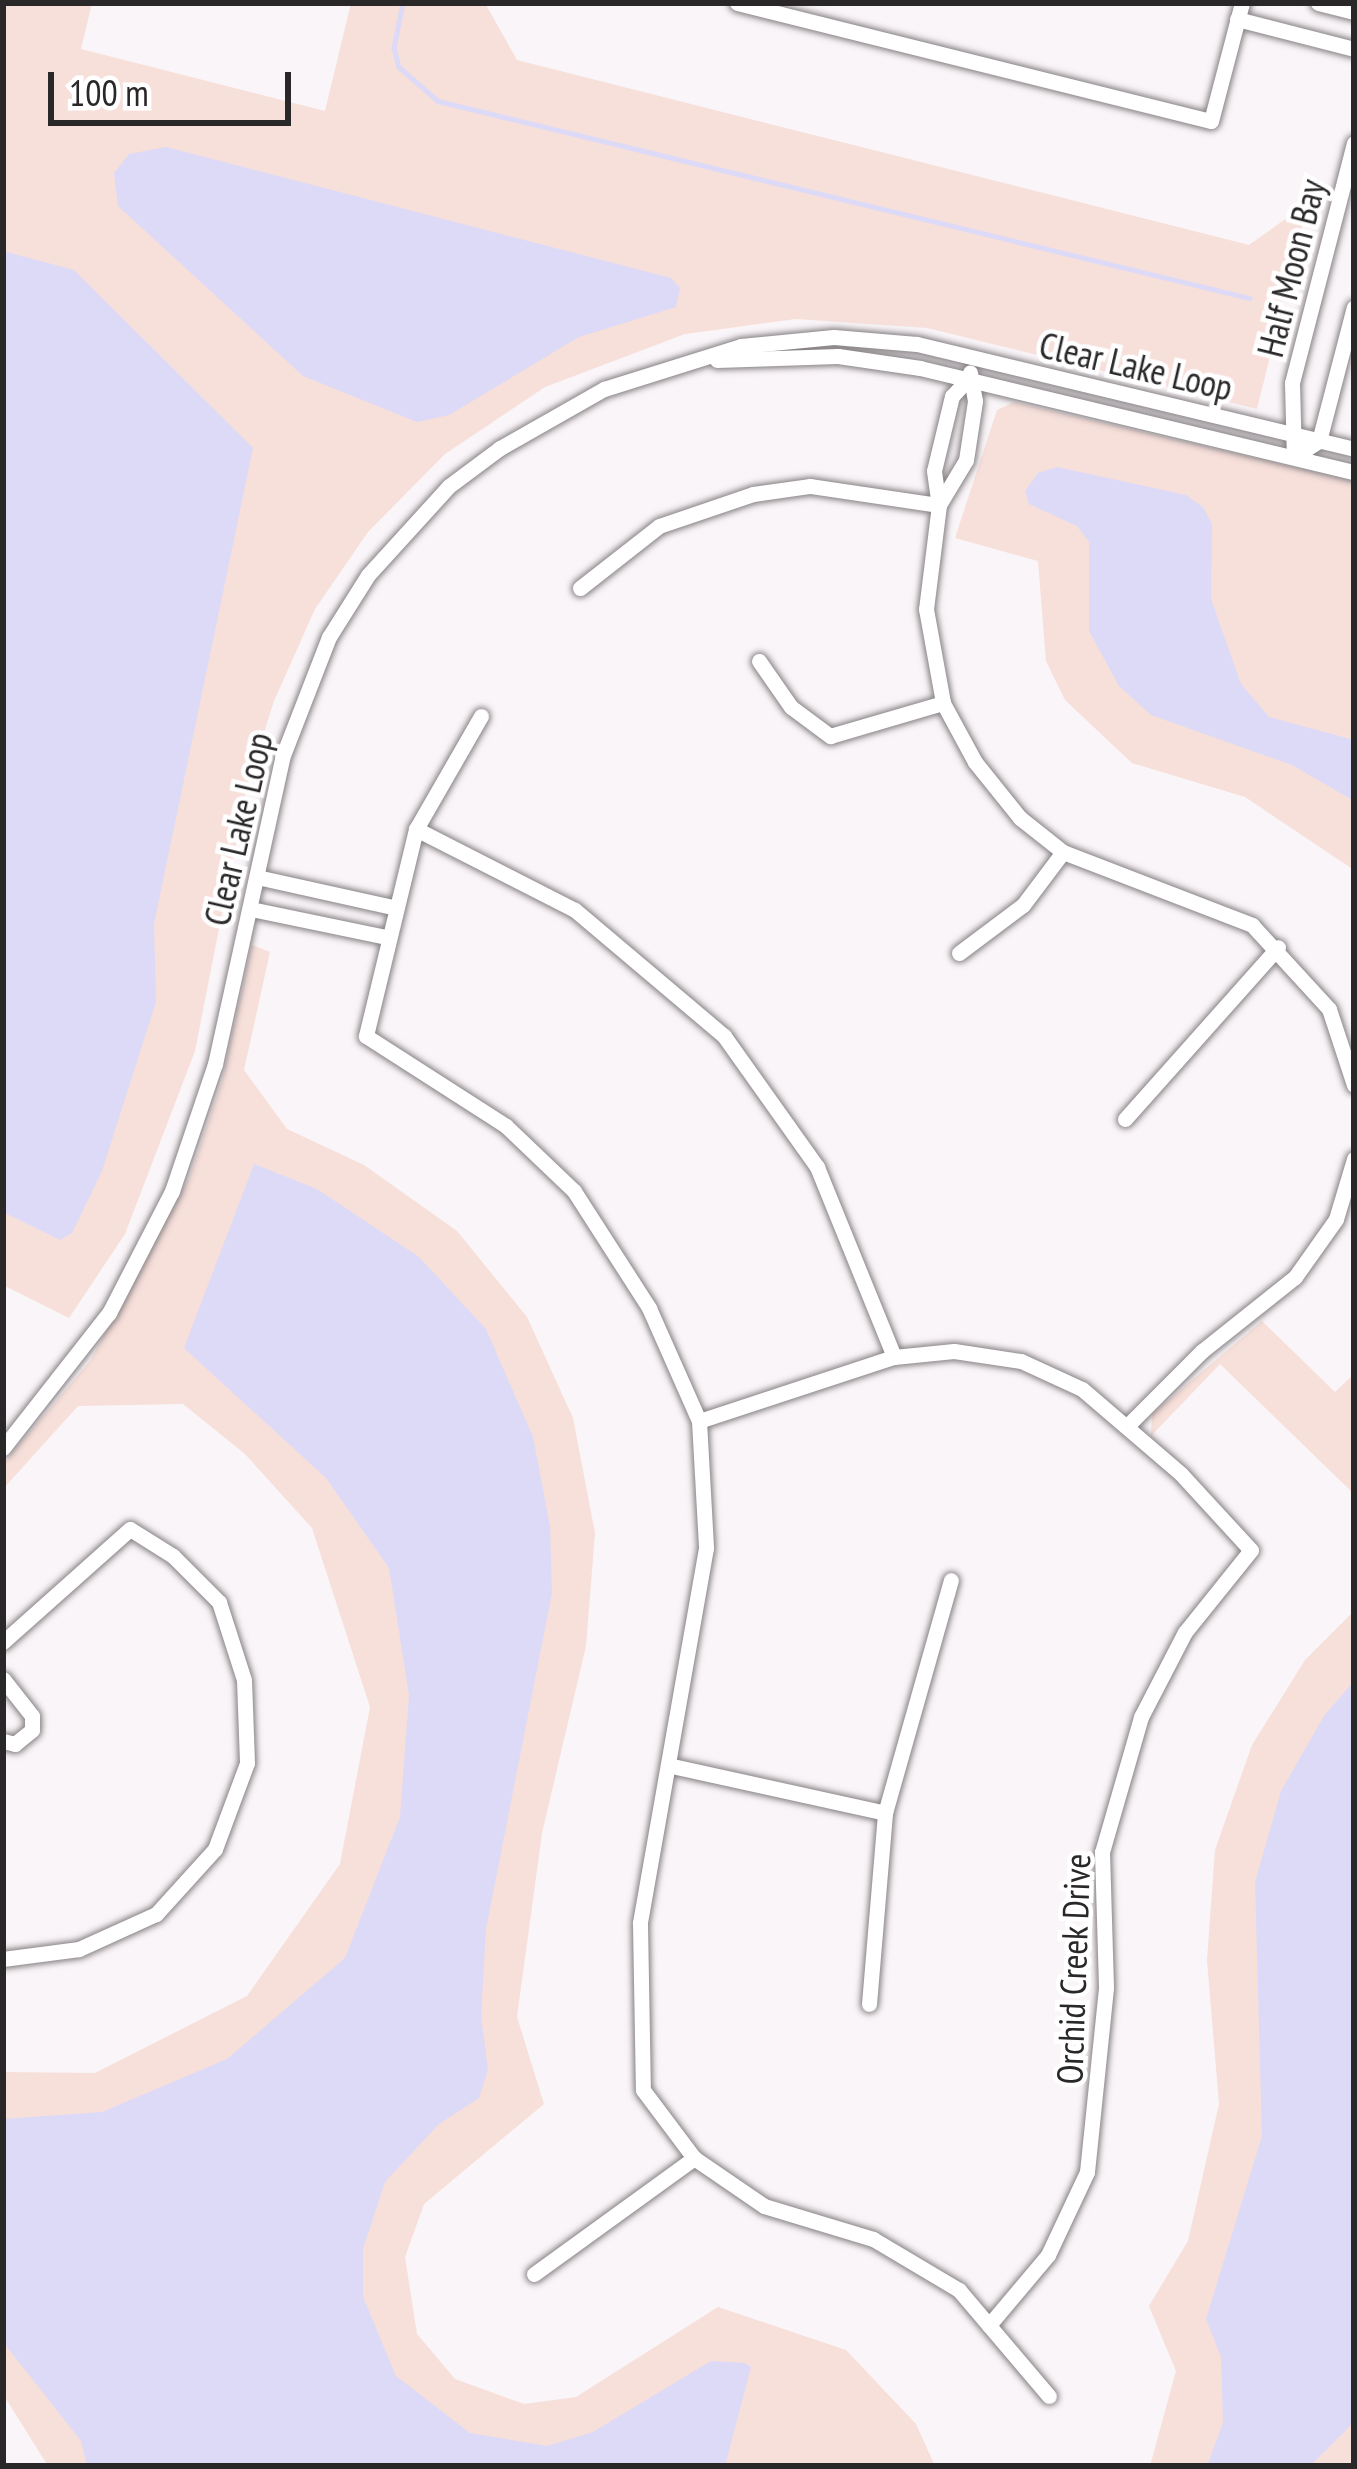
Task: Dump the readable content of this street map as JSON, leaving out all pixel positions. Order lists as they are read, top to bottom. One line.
{"streets":{"street":["Half Moon Bay","Clear Lake Loop","Orchid Creek Drive"]},"crossings":[["Half Moon Bay","Clear Lake Loop"]],"scale_bar":"100 m"}
